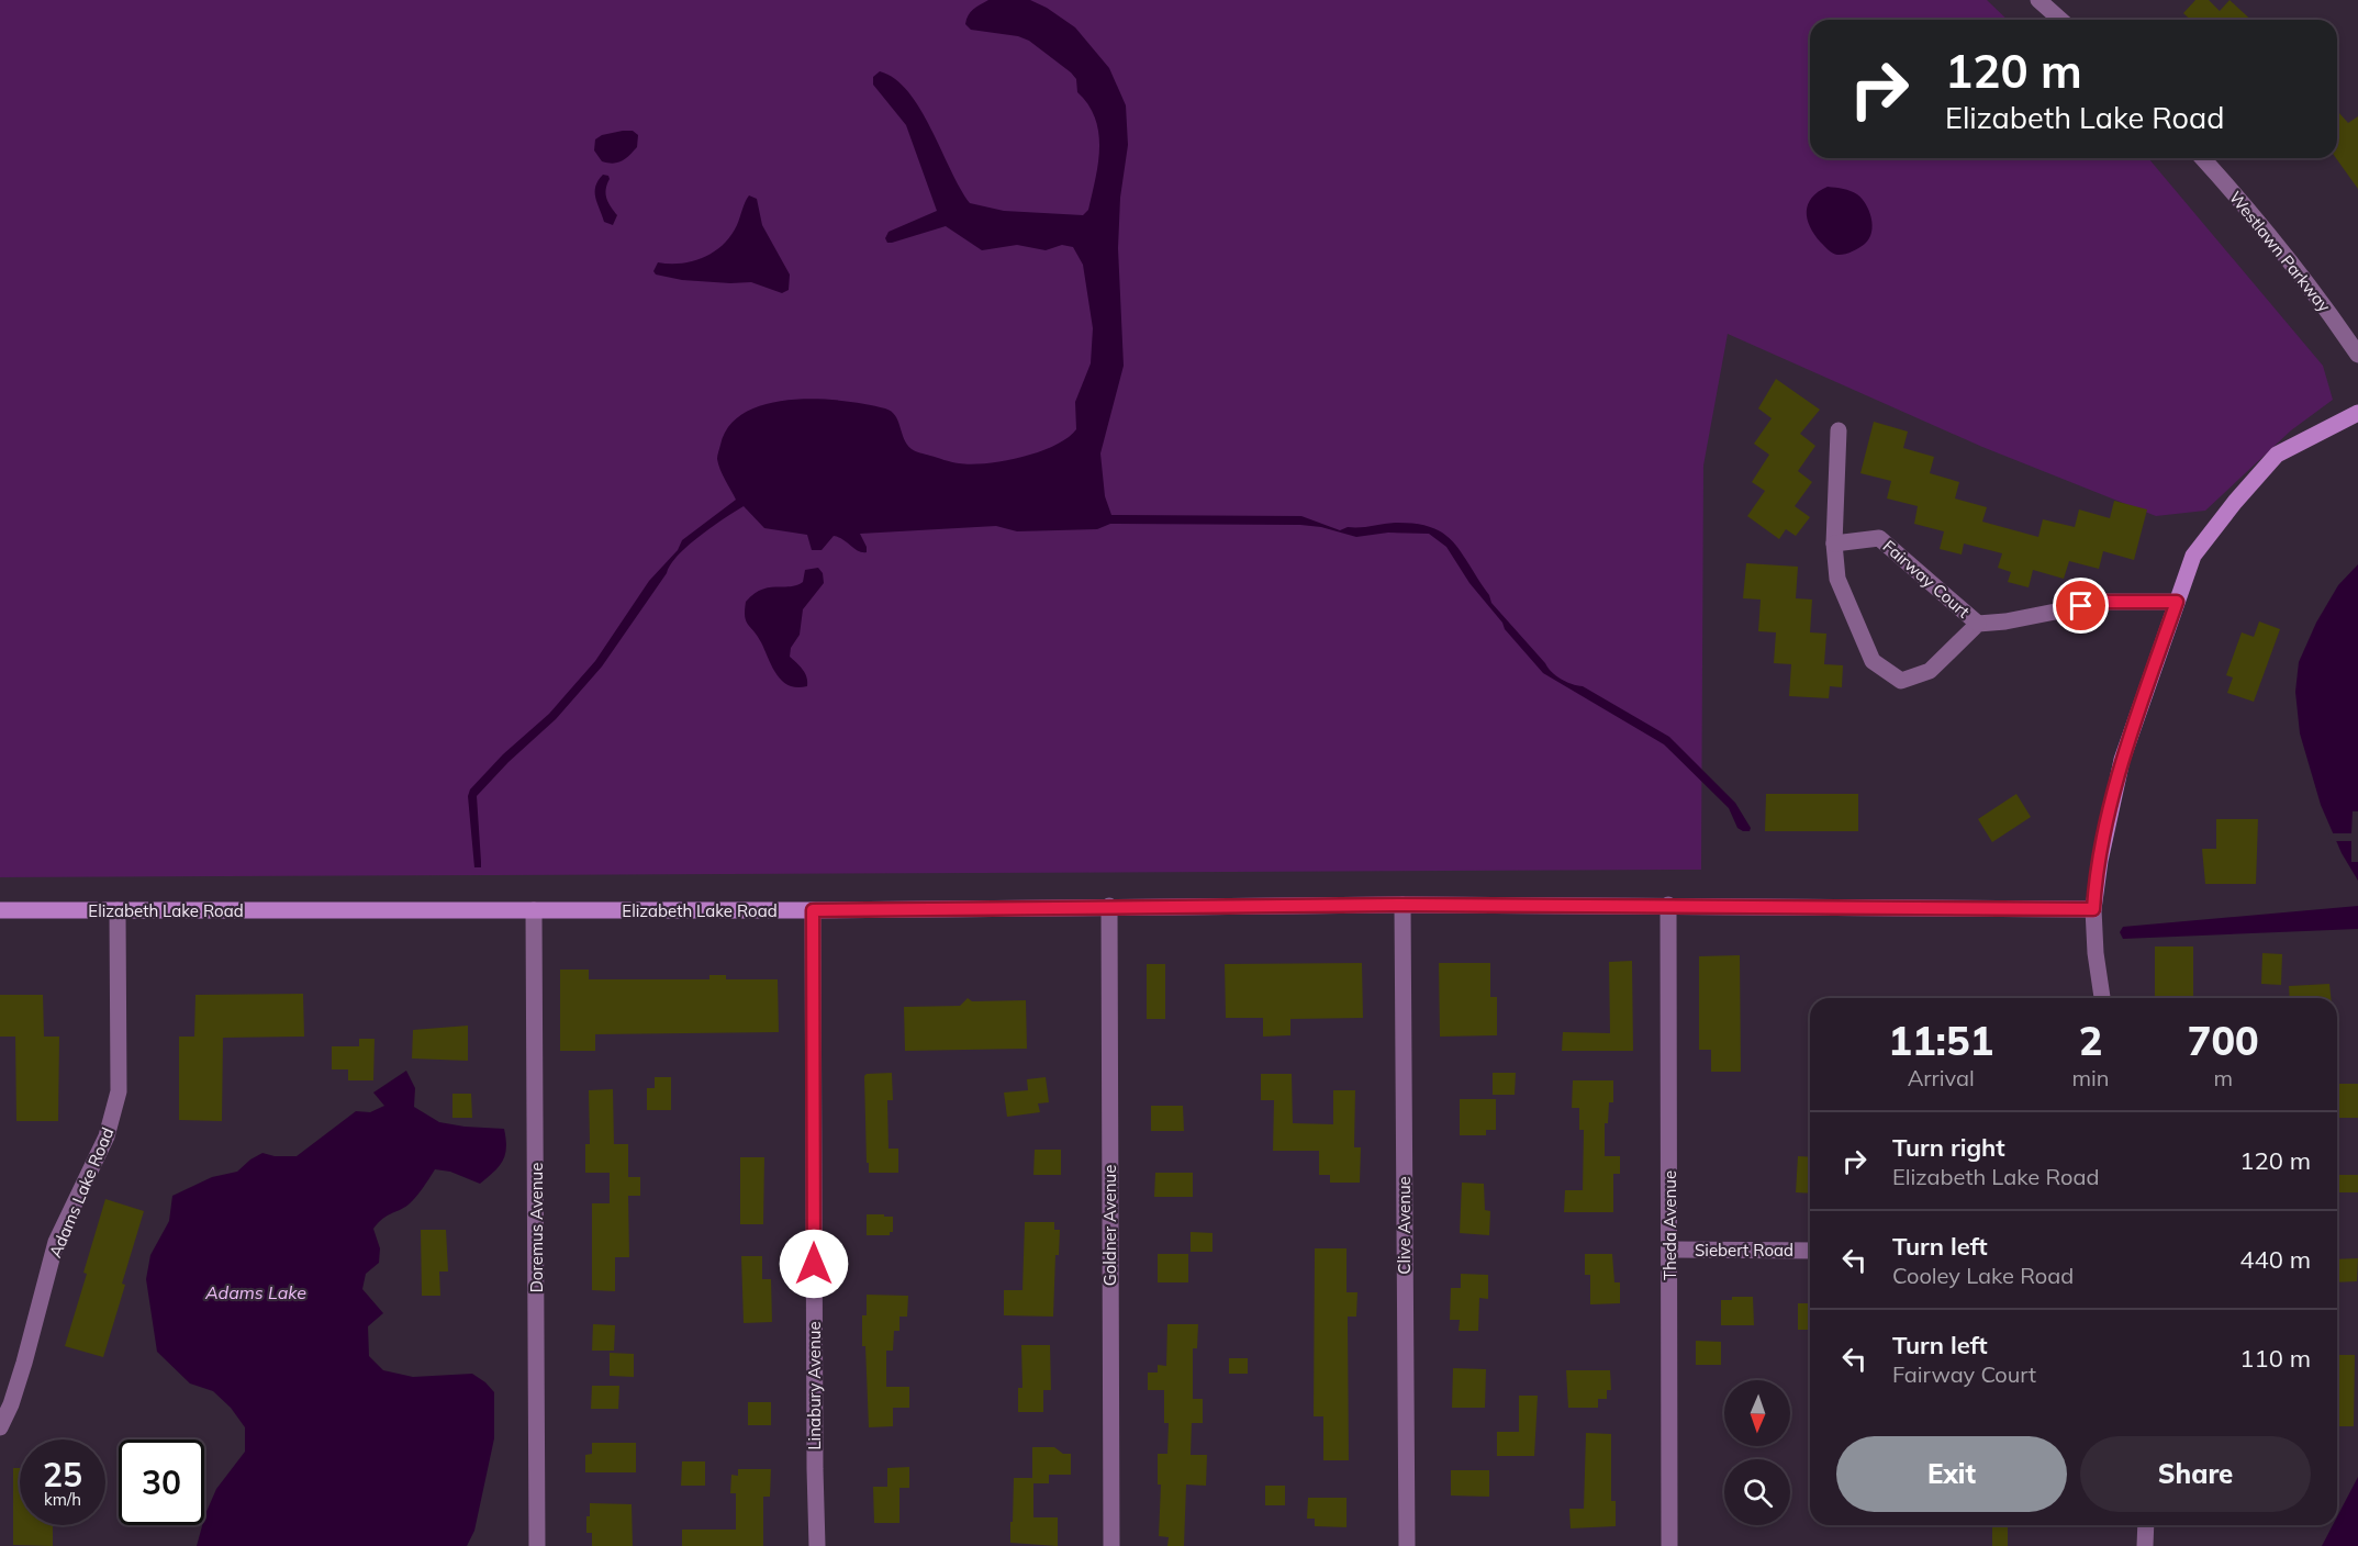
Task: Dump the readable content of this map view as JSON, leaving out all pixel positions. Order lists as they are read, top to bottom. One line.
{"streets":{"main road":["Elizabeth Lake Road"],"street":["Westlawn Parkway","Fairway Court","Adams Lake Road","Goldner Avenue","Clive Avenue","Theda Avenue","Doremus Avenue","Siebert Road","Linabury Avenue"]},"crossings":[["Elizabeth Lake Road","Adams Lake Road"],["Elizabeth Lake Road","Goldner Avenue"],["Elizabeth Lake Road","Clive Avenue"],["Elizabeth Lake Road","Theda Avenue"],["Elizabeth Lake Road","Doremus Avenue"],["Elizabeth Lake Road","Linabury Avenue"],["Theda Avenue","Siebert Road"]],"water":["Adams Lake"],"north":"bottom","page":{"turn":["120 m","Elizabeth Lake Road"],"eta":["11:51","Arrival","2","min","700","m"],"list":[{"name":"Turn right","note":"Elizabeth Lake Road","value":"120 m"},{"name":"Turn left","note":"Cooley Lake Road","value":"440 m"},{"name":"Turn left","note":"Fairway Court","value":"110 m"}],"buttons":["Exit","Share"],"speed":"25 km/h","limit":"30"}}
